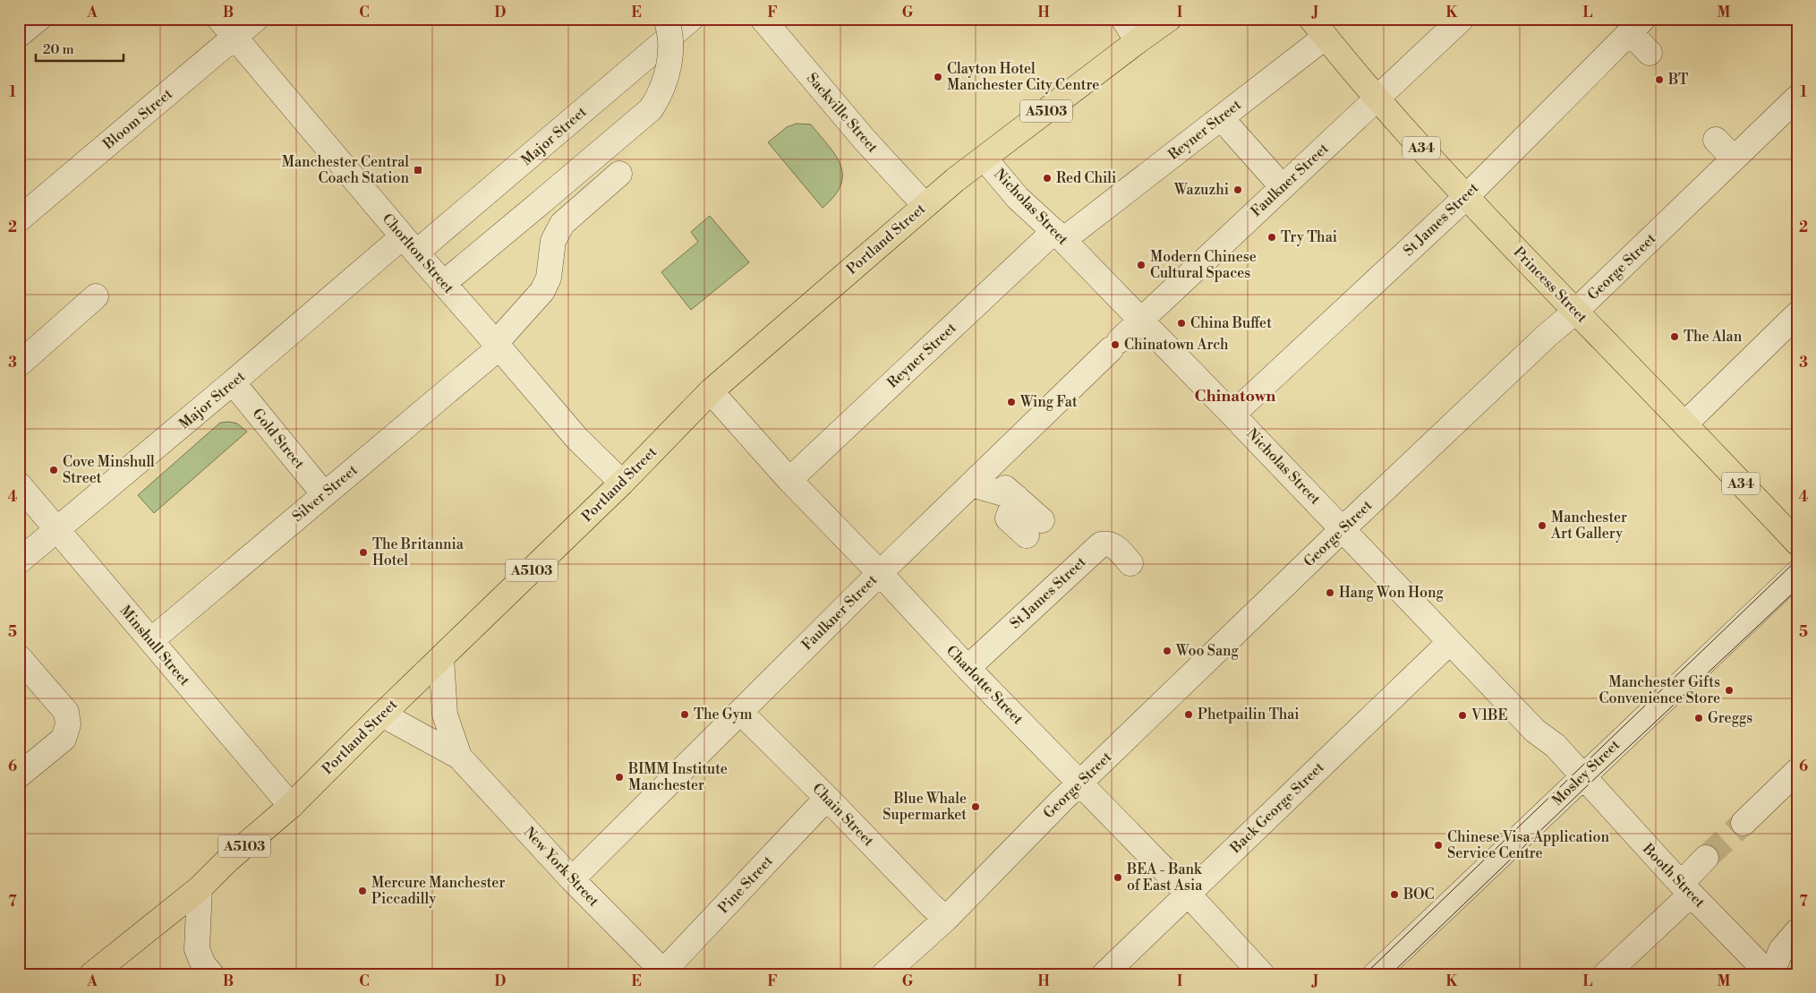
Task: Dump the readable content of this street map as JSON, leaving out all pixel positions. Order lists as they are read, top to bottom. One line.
{"streets":{"main road":["A5103","A34","Portland Street","Princess Street"],"street":["Sackville Street","Bloom Street","Reyner Street","Major Street","Faulkner Street","Nicholas Street","St James Street","Chorlton Street","George Street","Gold Street","Silver Street","Minshull Street","Charlotte Street","Mosley Street","Back George Street","Chain Street","New York Street","Booth Street","Pine Street"]},"crossings":[["Sackville Street","Portland Street"],["Bloom Street","Chorlton Street"],["Reyner Street","Nicholas Street"],["Reyner Street","Princess Street"],["Reyner Street","Charlotte Street"],["Major Street","Chorlton Street"],["Major Street","Gold Street"],["Major Street","Minshull Street"],["Faulkner Street","Nicholas Street"],["Faulkner Street","Princess Street"],["Faulkner Street","Charlotte Street"],["Faulkner Street","Chain Street"],["Faulkner Street","New York Street"],["Nicholas Street","St James Street"],["Nicholas Street","Portland Street"],["Nicholas Street","George Street"],["Nicholas Street","Mosley Street"],["Nicholas Street","Back George Street"],["Nicholas Street","Booth Street"],["St James Street","Princess Street"],["St James Street","Charlotte Street"],["Portland Street","Chorlton Street"],["Portland Street","Minshull Street"],["Portland Street","Charlotte Street"],["Portland Street","New York Street"],["Chorlton Street","Silver Street"],["George Street","Princess Street"],["George Street","Charlotte Street"],["George Street","Chain Street"],["Gold Street","Silver Street"],["Silver Street","Minshull Street"],["Charlotte Street","Back George Street"],["Mosley Street","Booth Street"],["Chain Street","Pine Street"],["New York Street","Pine Street"]],"districts":["Chinatown"],"places":{"other":["Clayton Hotel Manchester City Centre","BT","Red Chili","Wazuzhi","Try Thai","Modern Chinese Cultural Spaces","China Buffet","The Alan","Chinatown Arch","Wing Fat","Cove Minshull Street","Manchester Art Gallery","The Britannia Hotel","Hang Won Hong","Woo Sang","Manchester Gifts Convenience Store","The Gym","Phetpailin Thai","V1BE","Greggs","BIMM Institute Manchester","Blue Whale Supermarket","Chinese Visa Application Service Centre","BEA - Bank of East Asia","Mercure Manchester Piccadilly","BOC"],"transit":["Manchester Central Coach Station"]},"scale_bar":"20 m","grid":{"columns":["A","B","C","D","E","F","G","H","I","J","K","L","M"],"rows":["1","2","3","4","5","6","7"]}}
